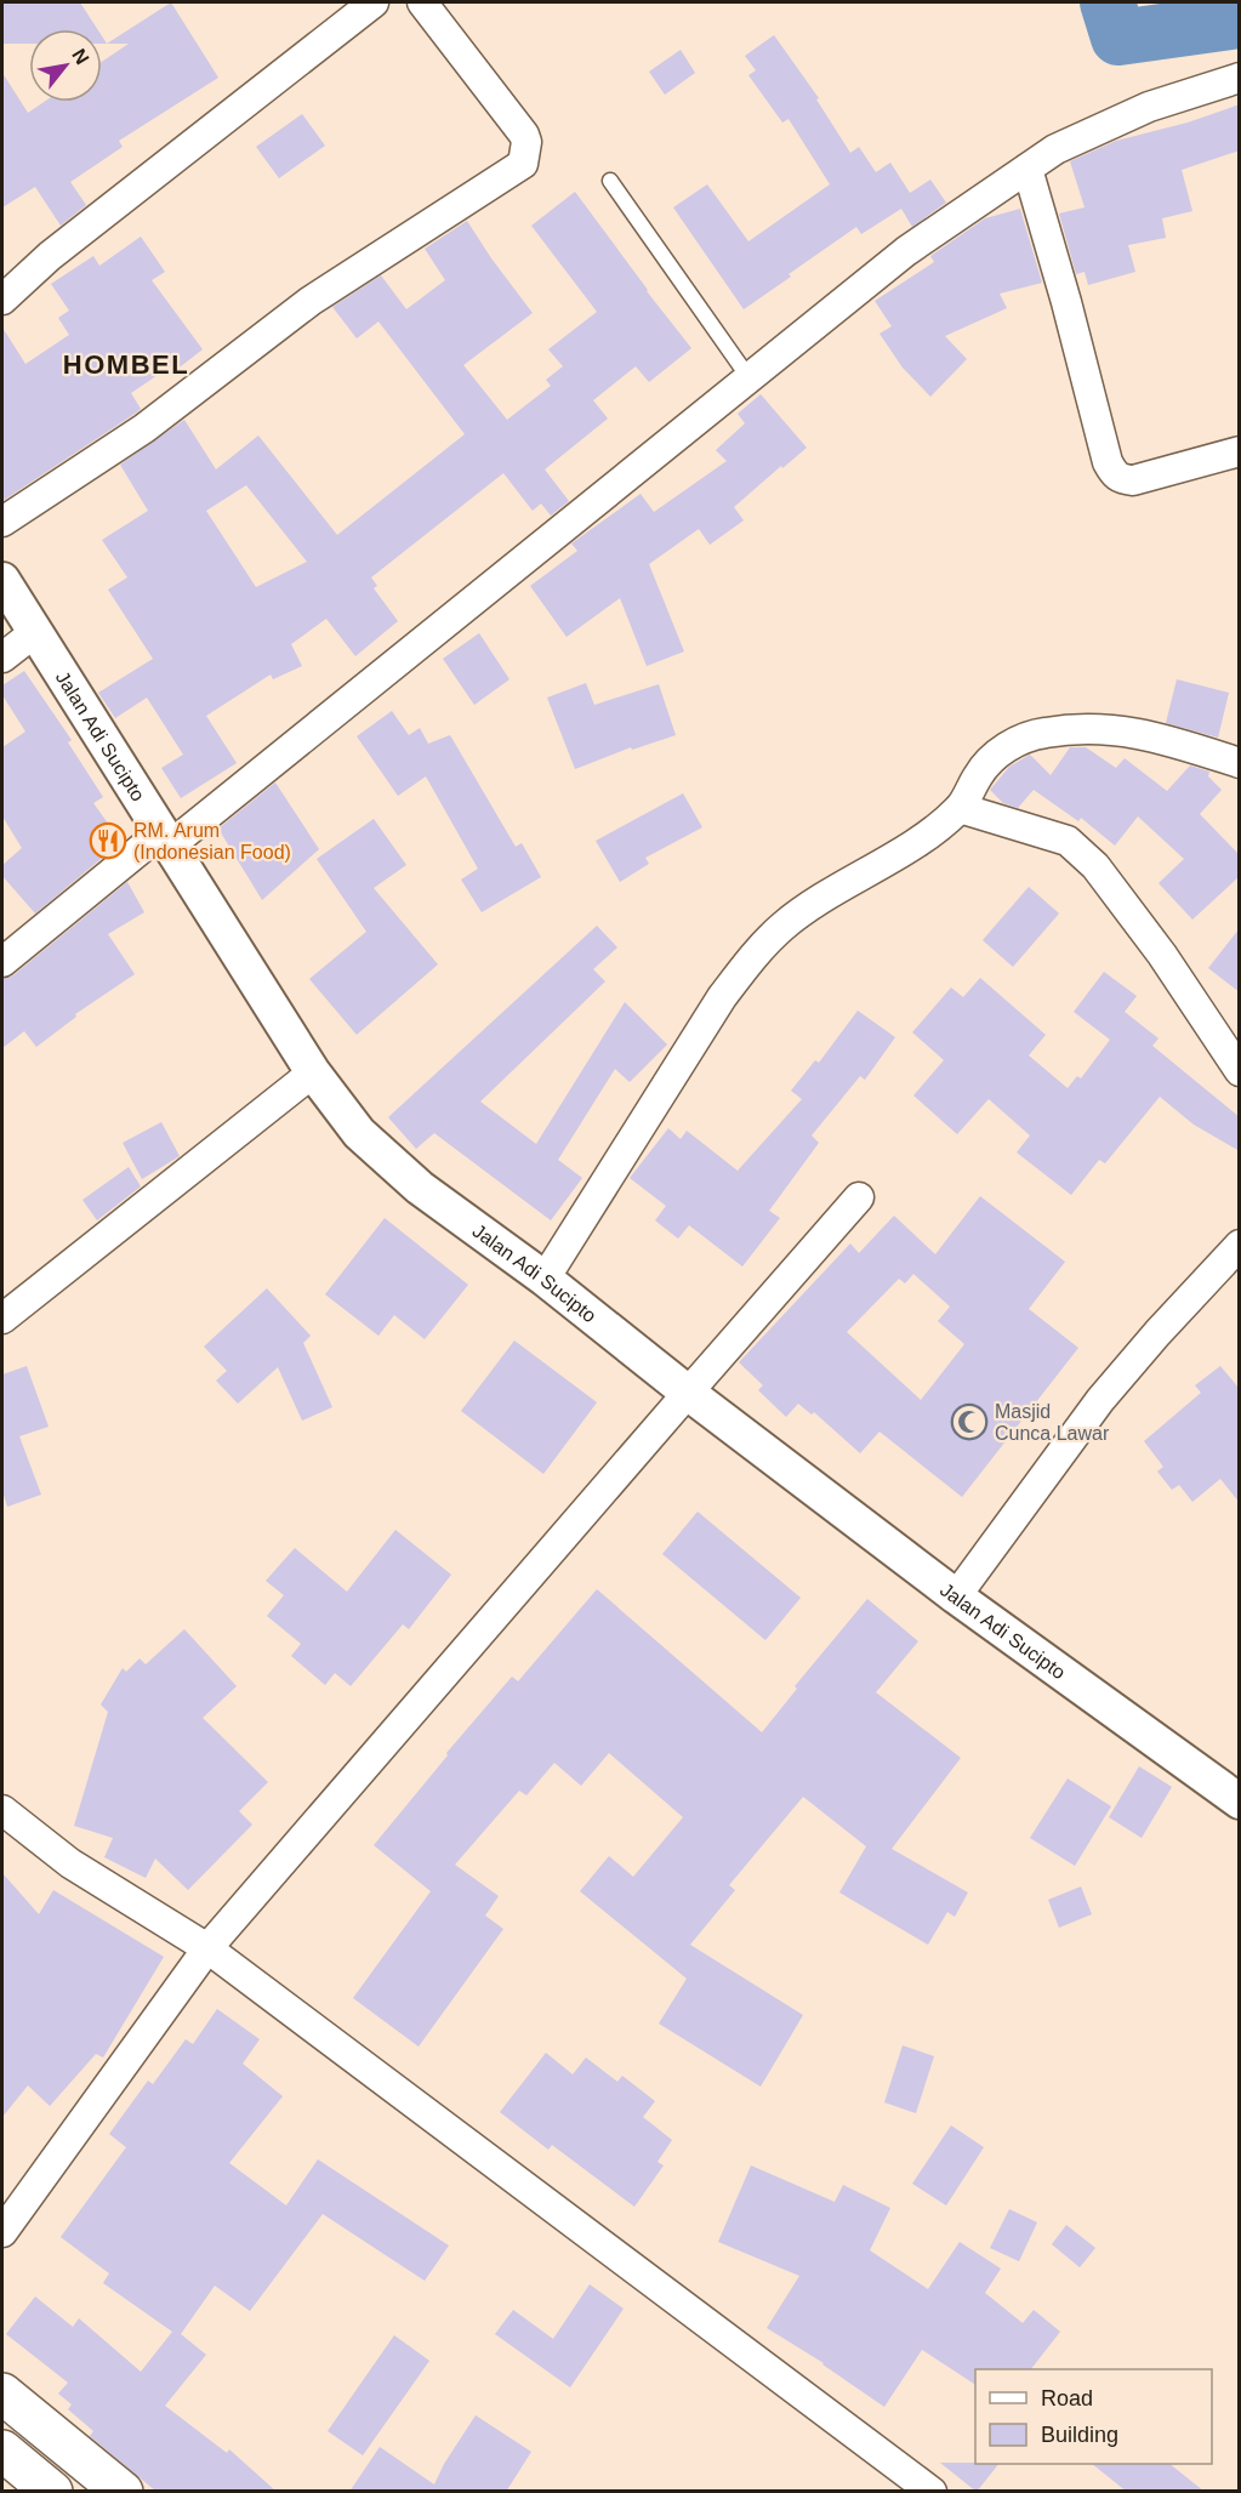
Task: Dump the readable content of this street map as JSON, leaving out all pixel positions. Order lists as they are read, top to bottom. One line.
{"streets":{"street":["Jalan Adi Sucipto"]},"districts":["HOMBEL"],"places":{"restaurant":["RM. Arum (Indonesian Food)"],"mosque":["Masjid Cunca Lawar"]},"legend":["Road","Building"],"north":"top right"}
